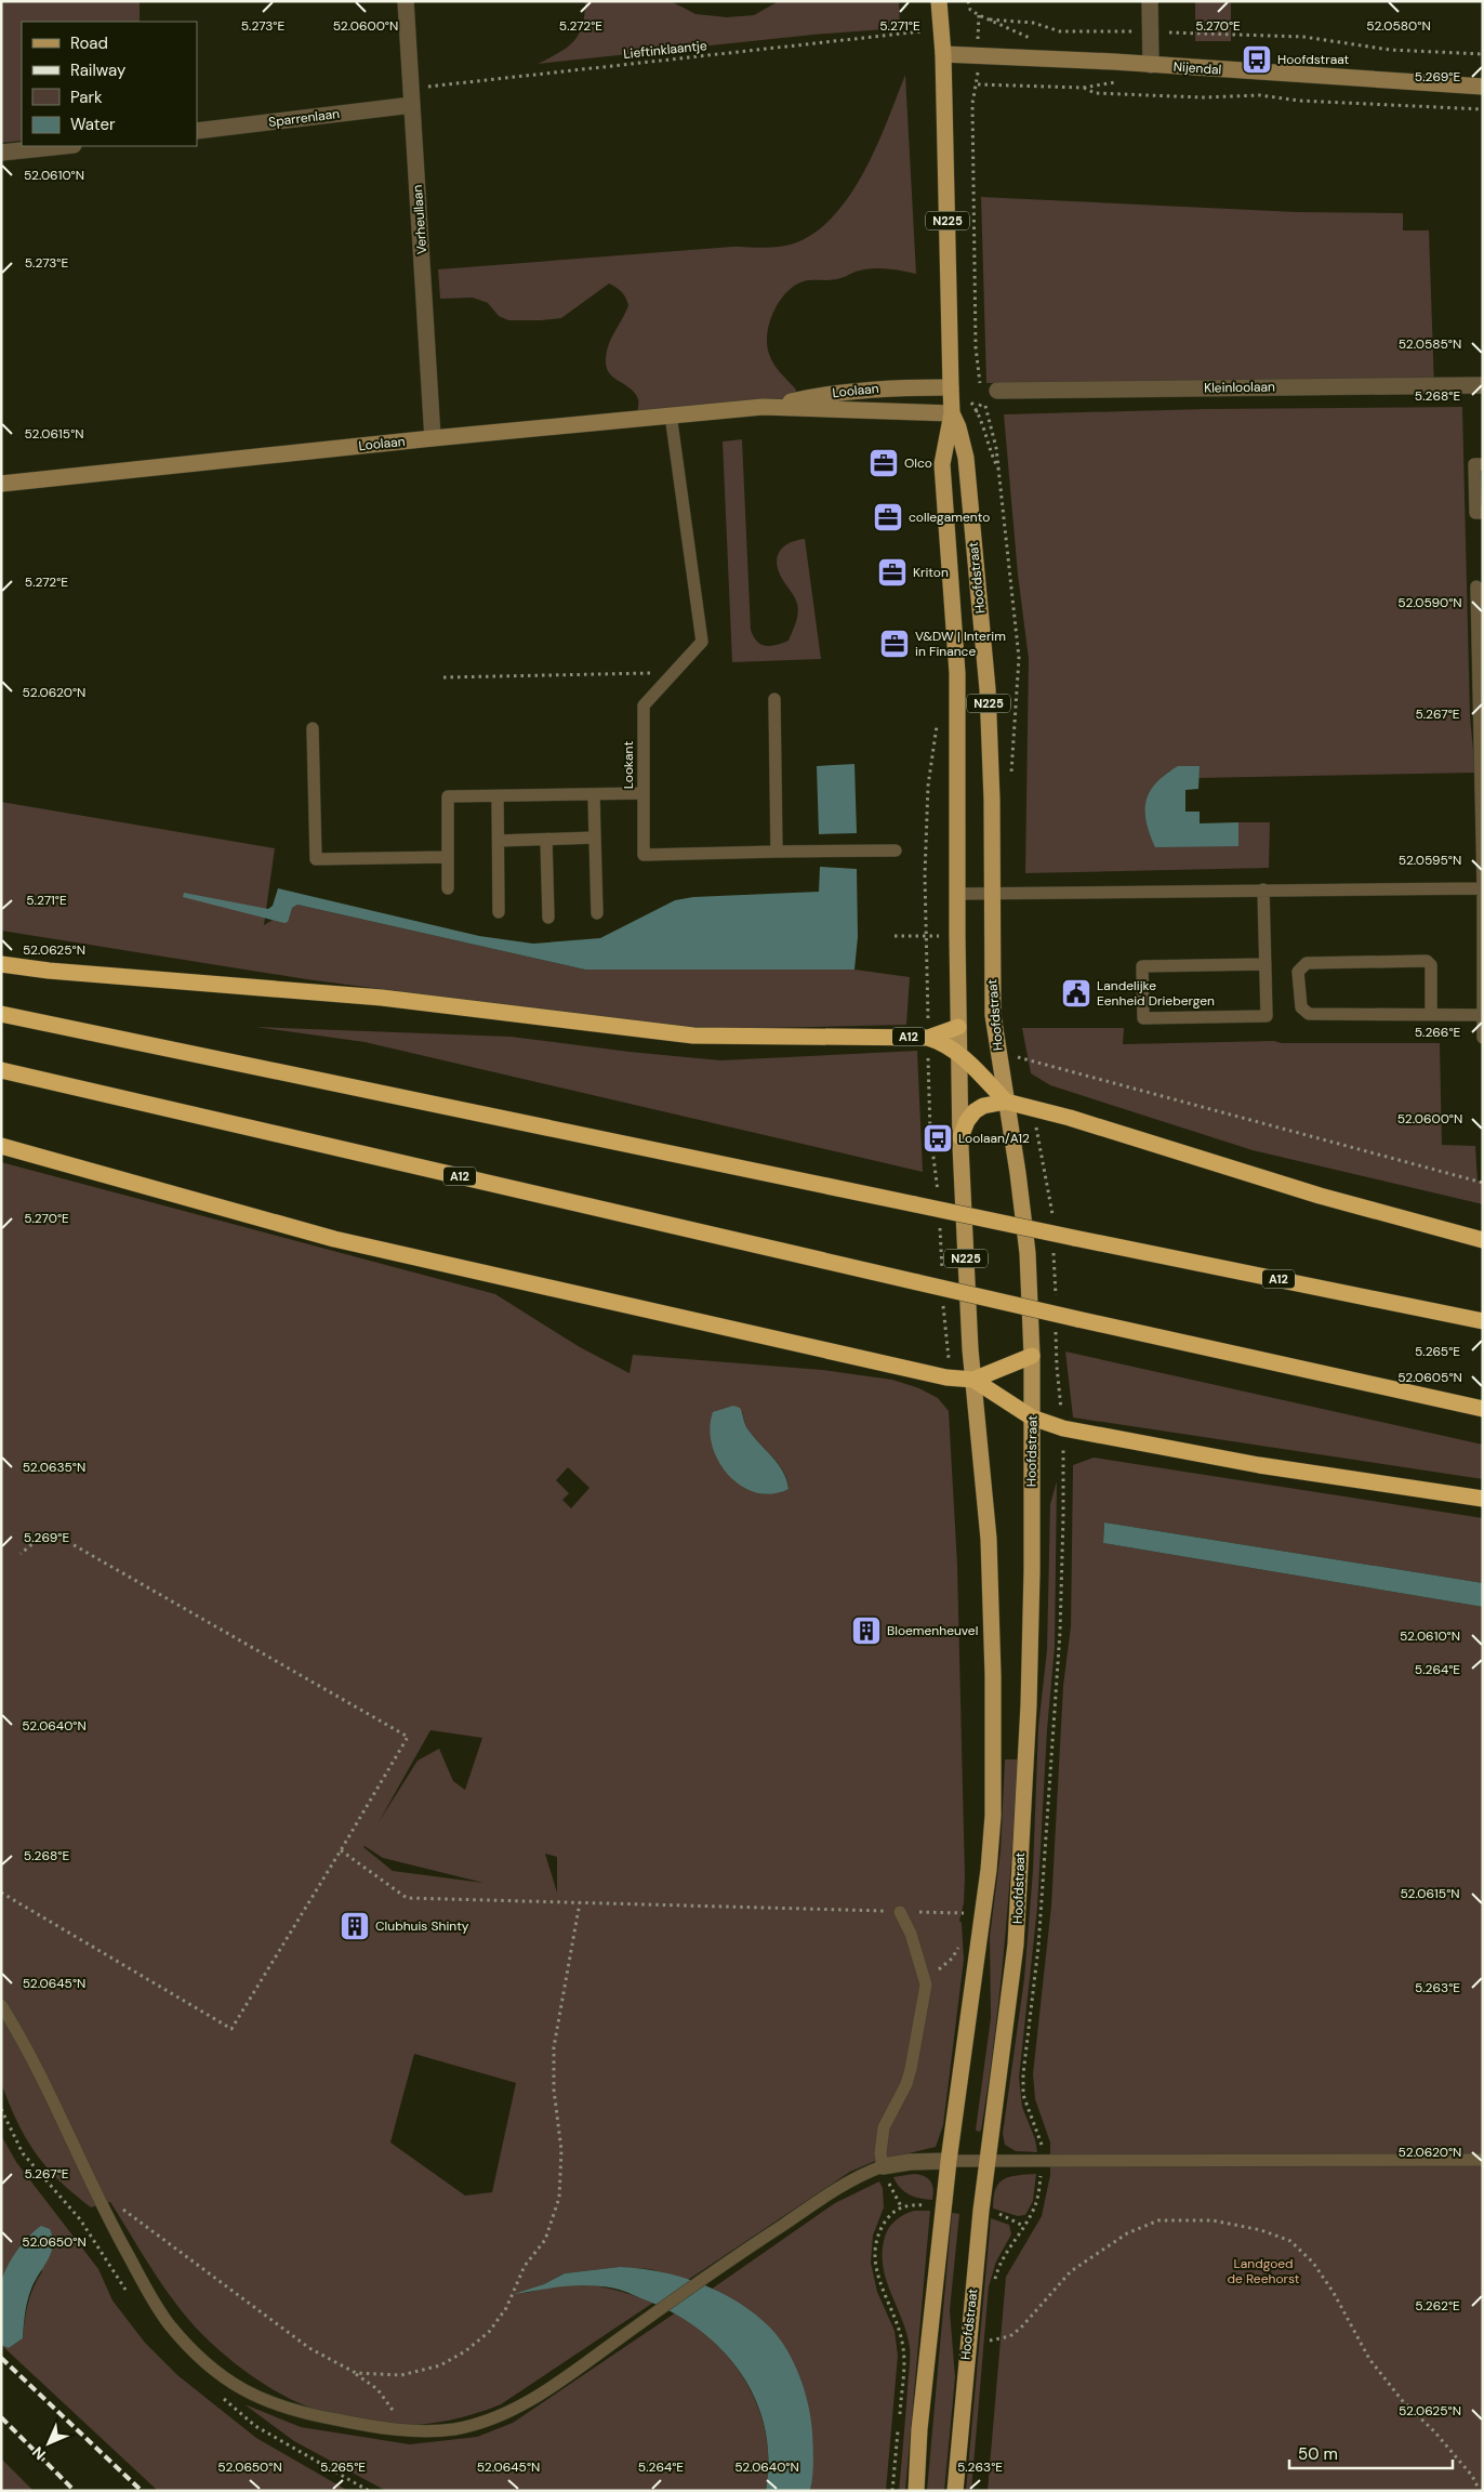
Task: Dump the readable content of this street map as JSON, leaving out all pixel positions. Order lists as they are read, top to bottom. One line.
{"streets":{"highway":["A12"],"main road":["N225","Hoofdstraat"],"street":["Nijendal","Sparrenlaan","Verheullaan","Kleinloolaan","Loolaan"],"lane":["Lookant"],"path":["Lieftinklaantje"]},"crossings":[["Lieftinklaantje","Verheullaan"],["Nijendal","Hoofdstraat"],["Sparrenlaan","Verheullaan"],["Verheullaan","Loolaan"],["Loolaan","Hoofdstraat"],["Loolaan","Lookant"],["Hoofdstraat","A12"]],"parks":["Landgoed de Reehorst"],"places":{"bus stop":["Hoofdstraat","Loolaan/A12"],"office":["Olco","collegamento","Kriton","V&DW | Interim in Finance"],"public building":["Landelijke Eenheid Driebergen"],"building":["Bloemenheuvel","Clubhuis Shinty"]},"legend":["Road","Railway","Park","Water"],"scale_bar":"50 m","north":"bottom left","coordinates":["5.273°E","52.0600°N","5.272°E","5.271°E","5.270°E","52.0580°N","5.269°E","52.0610°N","52.0585°N","5.268°E","52.0615°N","52.0590°N","52.0620°N","5.267°E","52.0595°N","52.0625°N","5.266°E","5.265°E","52.0605°N","52.0635°N","5.264°E","52.0640°N","52.0645°N","5.263°E","52.0650°N","5.262°E"]}
